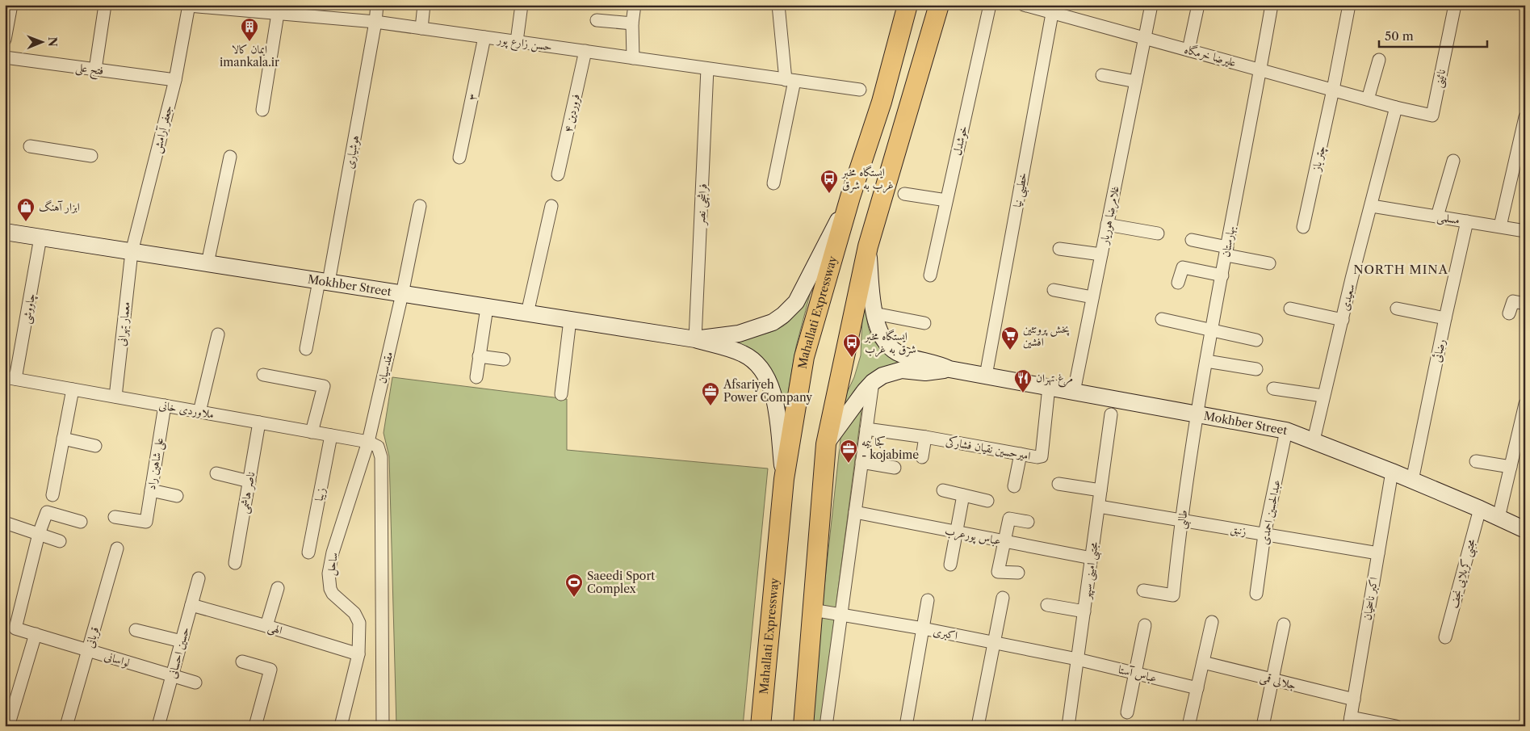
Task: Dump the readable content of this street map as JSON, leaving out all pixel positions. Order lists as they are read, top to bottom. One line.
{"streets":{"highway":["Mahallati Expressway"],"main road":["Mokhber Street"],"street":["حسن زارع پور","علیرضا خرمگاه","فتح علی","نائینی","۳","فروردین ۴","جعفر آرامش","خوشدل","هوشیاری","چتر باز","خطیبی نیا","فراشچی نصر","غلامرضا هوریار","مسلمی","بهارستان","سعیدی","چاووشی","معمار تهرانی","رضائی","مقدسیان","ملاوردی خانی","امیرحسین نقیان فشارکی","علی شاهین راد","ناصر هاشمی","زیبا","عبدالحسین احمدی","طالبی","زنبق","عباس پورعرب","ساحل","مجتبی امینی سپهر","مجتبی کربلایی نجف","اکبر ناسخیان","الهی","اکبری","قربانی","حسین احسانی","لواسانی","عباس آستا","جلالی قمی"]},"crossings":[["حسن زارع پور","۳"],["حسن زارع پور","فروردین ۴"],["حسن زارع پور","جعفر آرامش"],["حسن زارع پور","هوشیاری"],["حسن زارع پور","فراشچی نصر"],["علیرضا خرمگاه","نائینی"],["علیرضا خرمگاه","چتر باز"],["علیرضا خرمگاه","خطیبی نیا"],["علیرضا خرمگاه","غلامرضا هوریار"],["علیرضا خرمگاه","بهارستان"],["علیرضا خرمگاه","سعیدی"],["فتح علی","جعفر آرامش"],["نائینی","سعیدی"],["جعفر آرامش","Mokhber Street"],["جعفر آرامش","معمار تهرانی"],["هوشیاری","Mokhber Street"],["خطیبی نیا","Mokhber Street"],["فراشچی نصر","Mokhber Street"],["غلامرضا هوریار","Mokhber Street"],["مسلمی","سعیدی"],["مسلمی","رضائی"],["بهارستان","Mokhber Street"],["بهارستان","طالبی"],["Mokhber Street","سعیدی"],["Mokhber Street","چاووشی"],["Mokhber Street","معمار تهرانی"],["Mokhber Street","رضائی"],["Mokhber Street","مقدسیان"],["Mokhber Street","امیرحسین نقیان فشارکی"],["Mokhber Street","عبدالحسین احمدی"],["Mokhber Street","طالبی"],["Mokhber Street","مجتبی کربلایی نجف"],["Mokhber Street","اکبر ناسخیان"],["چاووشی","ملاوردی خانی"],["معمار تهرانی","ملاوردی خانی"],["مقدسیان","ملاوردی خانی"],["مقدسیان","ساحل"],["ملاوردی خانی","علی شاهین راد"],["ملاوردی خانی","ناصر هاشمی"],["ملاوردی خانی","زیبا"],["ملاوردی خانی","ساحل"],["عبدالحسین احمدی","زنبق"],["طالبی","زنبق"],["زنبق","مجتبی امینی سپهر"],["زنبق","اکبر ناسخیان"],["عباس پورعرب","مجتبی امینی سپهر"],["ساحل","الهی"],["مجتبی امینی سپهر","اکبری"],["مجتبی امینی سپهر","عباس آستا"],["اکبر ناسخیان","جلالی قمی"],["الهی","حسین احسانی"],["اکبری","عباس آستا"],["قربانی","لواسانی"],["حسین احسانی","لواسانی"]],"districts":["NORTH MINA"],"places":{"building":["ایمان کالا imankala.ir"],"bus stop":["ایستگاه مخبر غرب به شرق","ایستگاه مخبر شرق به غرب"],"shop":["ابزار آهنگ"],"supermarket":["پخش پروتئین افشین"],"restaurant":["مرغ تهران"],"office":["Afsariyeh Power Company","کجا بیمه - kojabime"],"sports":["Saeedi Sport Complex"]},"scale_bar":"50 m","north":"right"}
